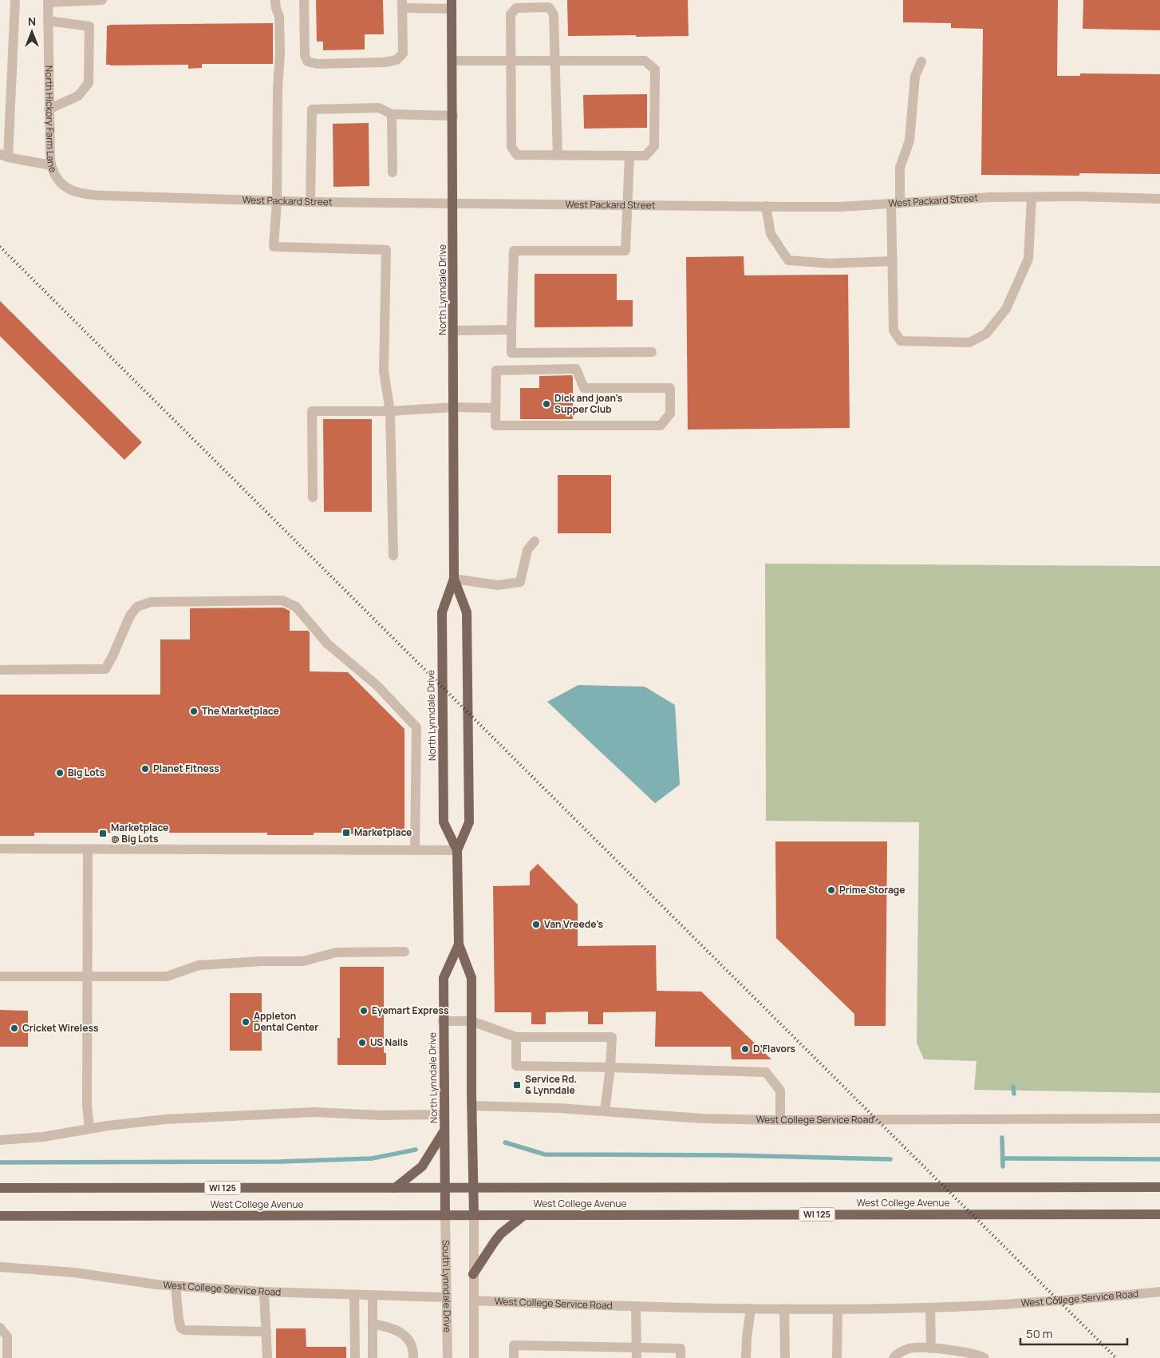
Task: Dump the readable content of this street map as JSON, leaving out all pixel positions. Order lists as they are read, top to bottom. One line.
{"streets":{"main road":["North Lynndale Drive","WI 125","West College Avenue"],"street":["North Hickory Farm Lane","West Packard Street","West College Service Road","South Lynndale Drive"]},"crossings":[["North Hickory Farm Lane","West Packard Street"],["West Packard Street","North Lynndale Drive"],["North Lynndale Drive","West College Service Road"],["North Lynndale Drive","West College Avenue"],["North Lynndale Drive","South Lynndale Drive"],["West College Service Road","South Lynndale Drive"],["West College Avenue","South Lynndale Drive"]],"places":{"other":["Dick and joan's Supper Club","The Marketplace","Planet Fitness","Big Lots","Prime Storage","Van Vreede's","Eyemart Express","Appleton Dental Center","Cricket Wireless","US Nails","D’Flavors"],"transit":["Marketplace","Marketplace @ Big Lots","Service Rd. & Lynndale"]},"scale_bar":"50 m","north":"top"}
